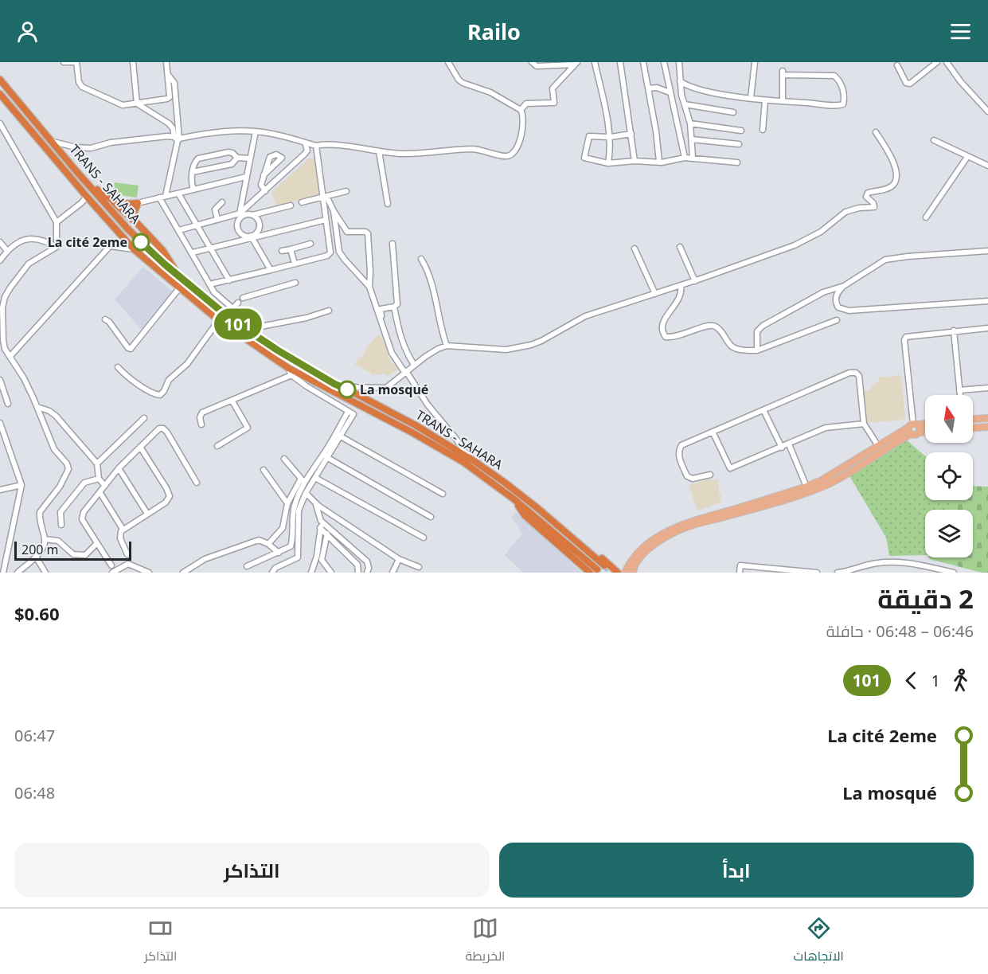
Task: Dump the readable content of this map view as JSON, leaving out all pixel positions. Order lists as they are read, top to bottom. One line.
{"streets":{"highway":["TRANS - SAHARA"]},"places":["La cité 2eme","La mosqué"],"lines":["bus line 101"],"scale_bar":"200 m","north":"top","page":{"header":"Railo","on_map":"101","scale":"200 m","heading":["2 دقيقة","06:46 – 06:48 · حافلة","$0.60"],"legs":["1","101"],"list":[{"name":"La cité 2eme","value":"06:47"},{"name":"La mosqué","value":"06:48"}],"buttons":["ابدأ","التذاكر"],"tabs":["الاتجاهات","الخريطة","التذاكر"]}}
